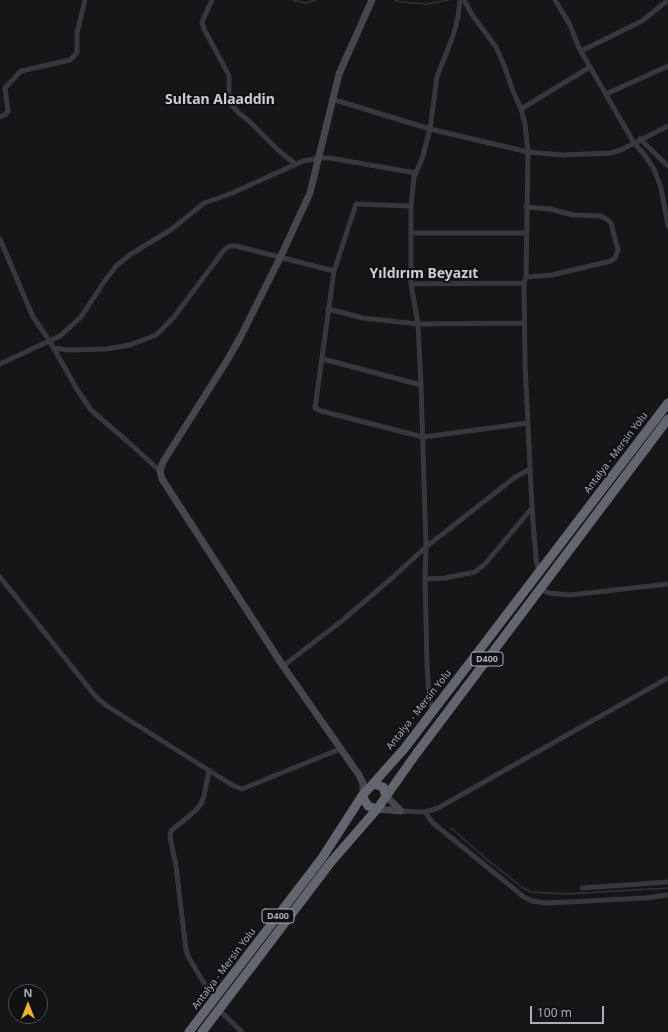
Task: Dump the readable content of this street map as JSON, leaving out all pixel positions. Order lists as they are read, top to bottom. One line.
{"streets":{"highway":["Antalya - Mersin Yolu","D400"]},"districts":["Sultan Alaaddin","Yıldırım Beyazıt"],"scale_bar":"100 m","north":"top"}
